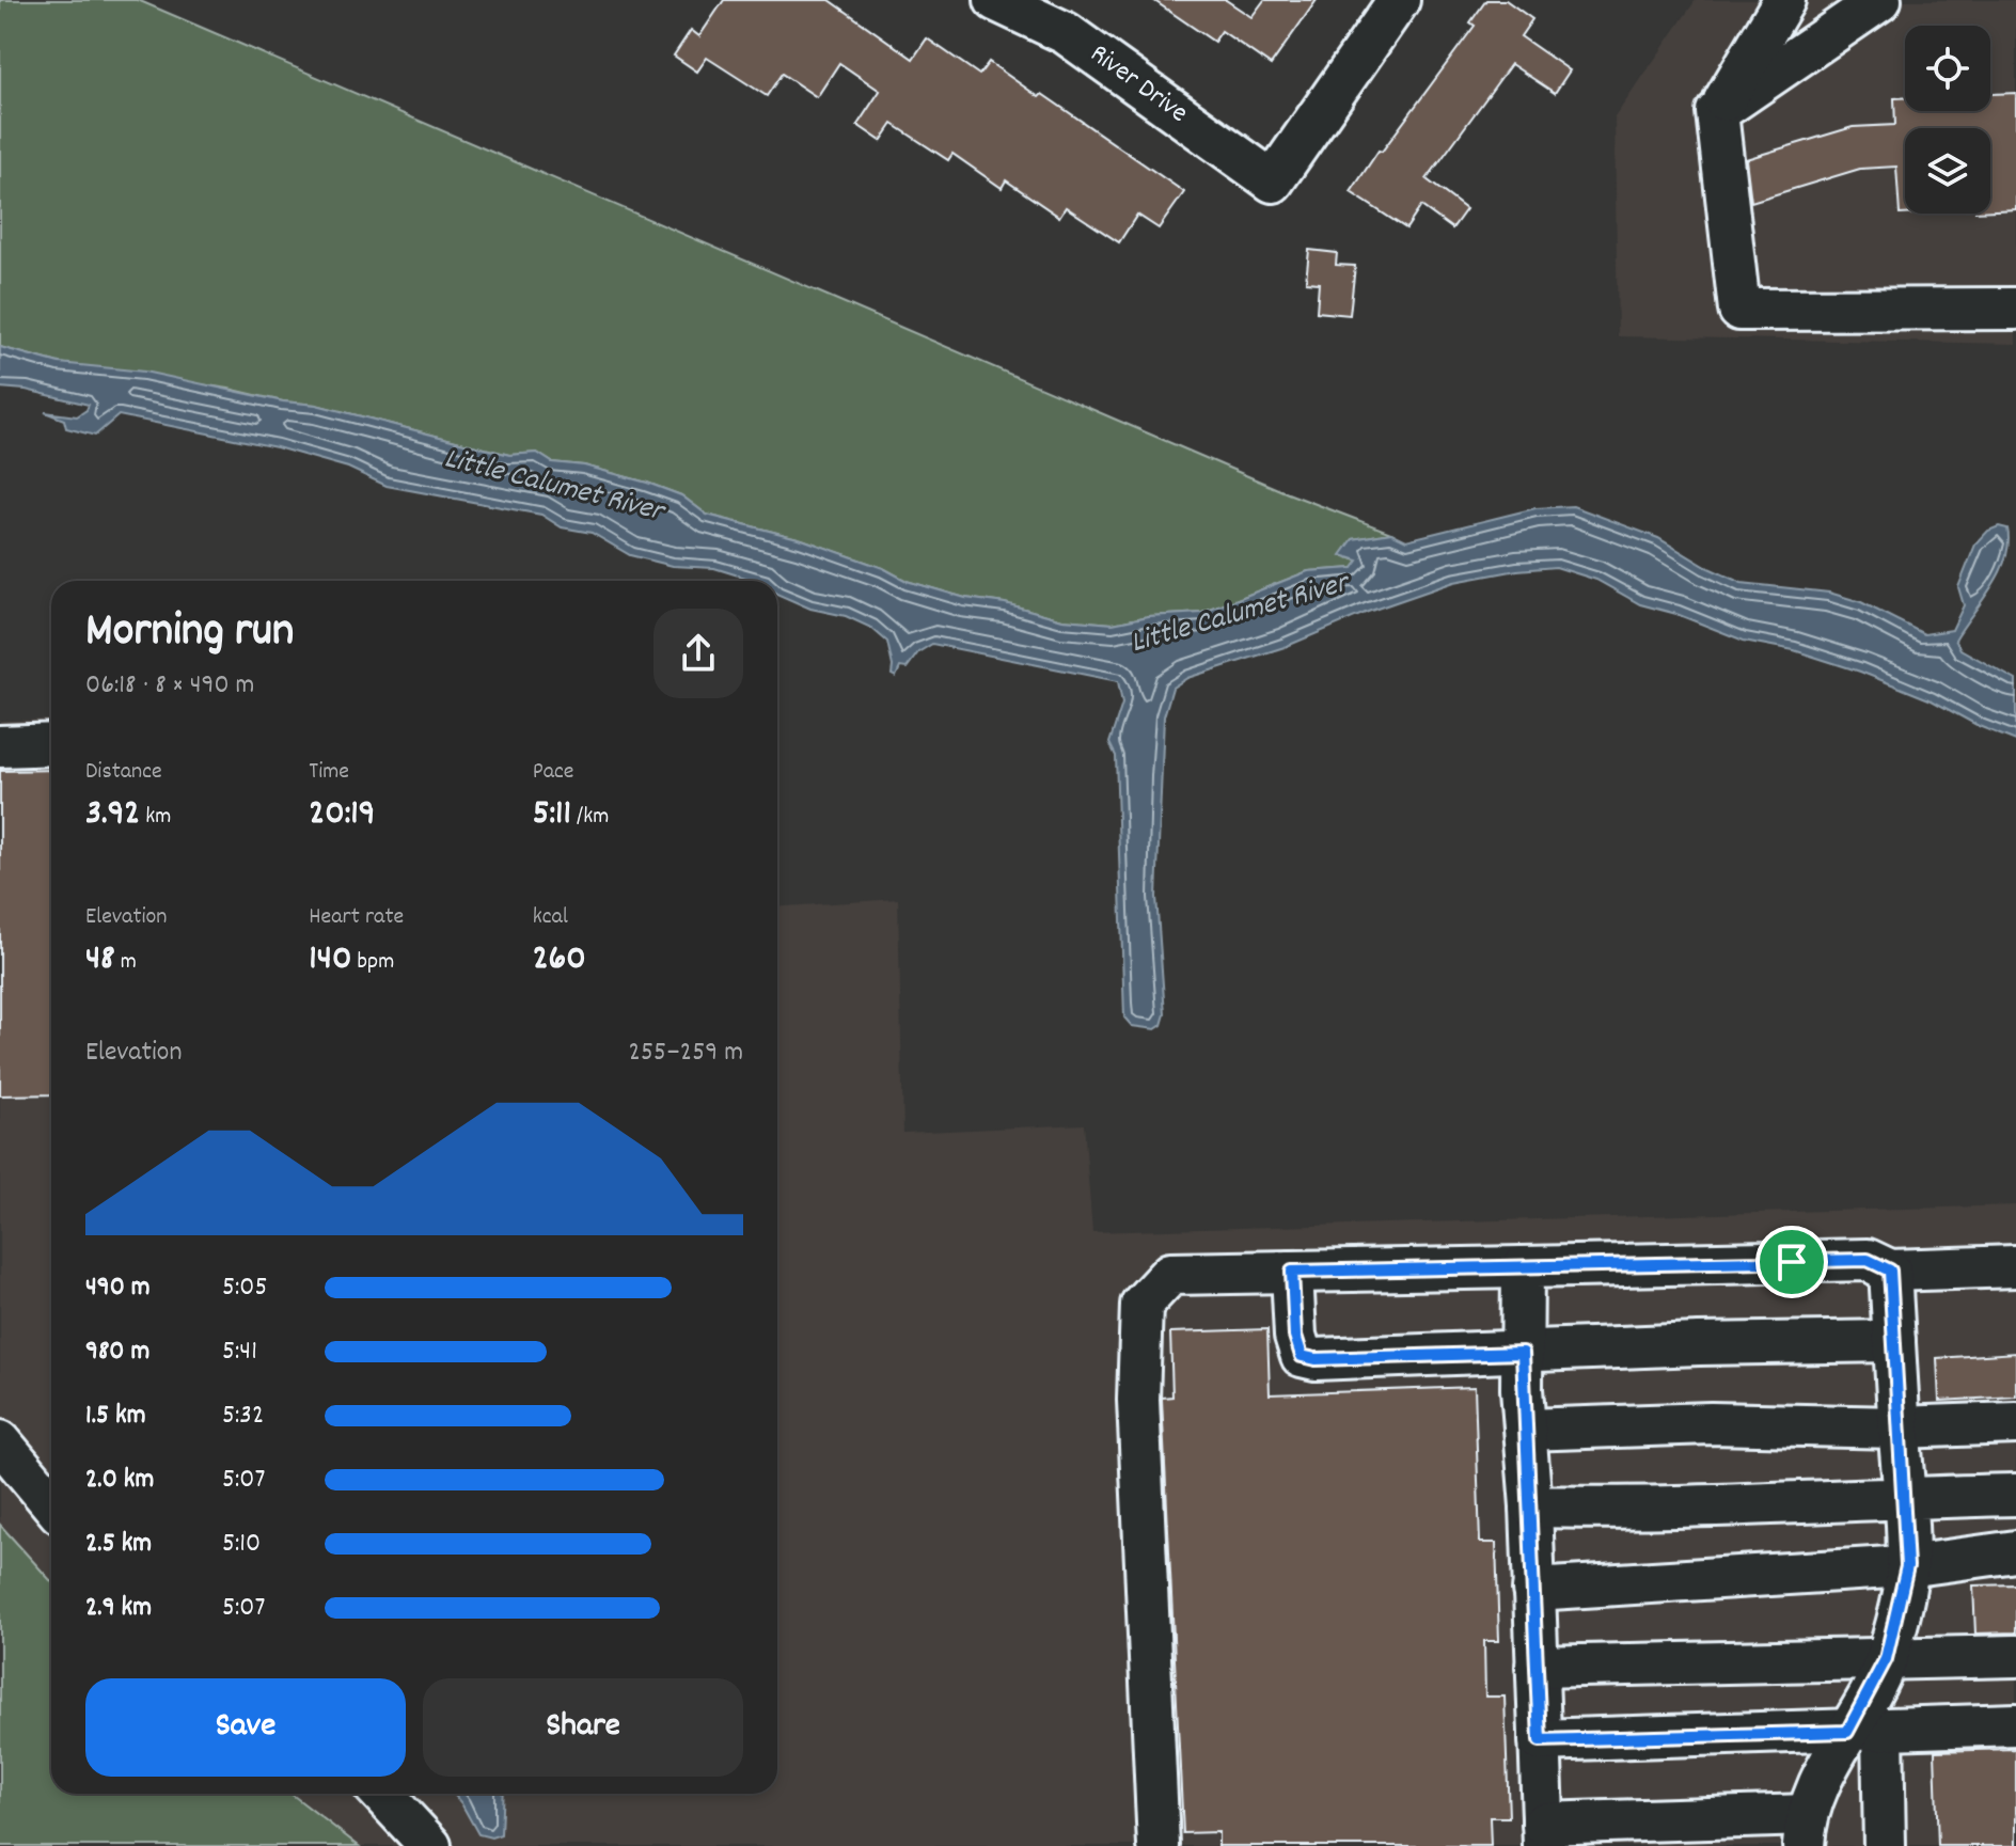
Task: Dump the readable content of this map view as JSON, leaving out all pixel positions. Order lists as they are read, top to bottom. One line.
{"streets":{"street":["River Drive"]},"water":["Little Calumet River"],"page":{"heading":["Morning run","06:18 · 8 × 490 m"],"stats":[["Distance","3.92 km"],["Time","20:19"],["Pace","5:11 /km"],["Elevation","48 m"],["Heart rate","140 bpm"],["kcal","260"]],"chart":["Elevation","255–259 m"],"list":[{"name":"490 m","note":"5:05"},{"name":"980 m","note":"5:41"},{"name":"1.5 km","note":"5:32"},{"name":"2.0 km","note":"5:07"},{"name":"2.5 km","note":"5:10"},{"name":"2.9 km","note":"5:07"}],"buttons":["Save","Share"]}}
